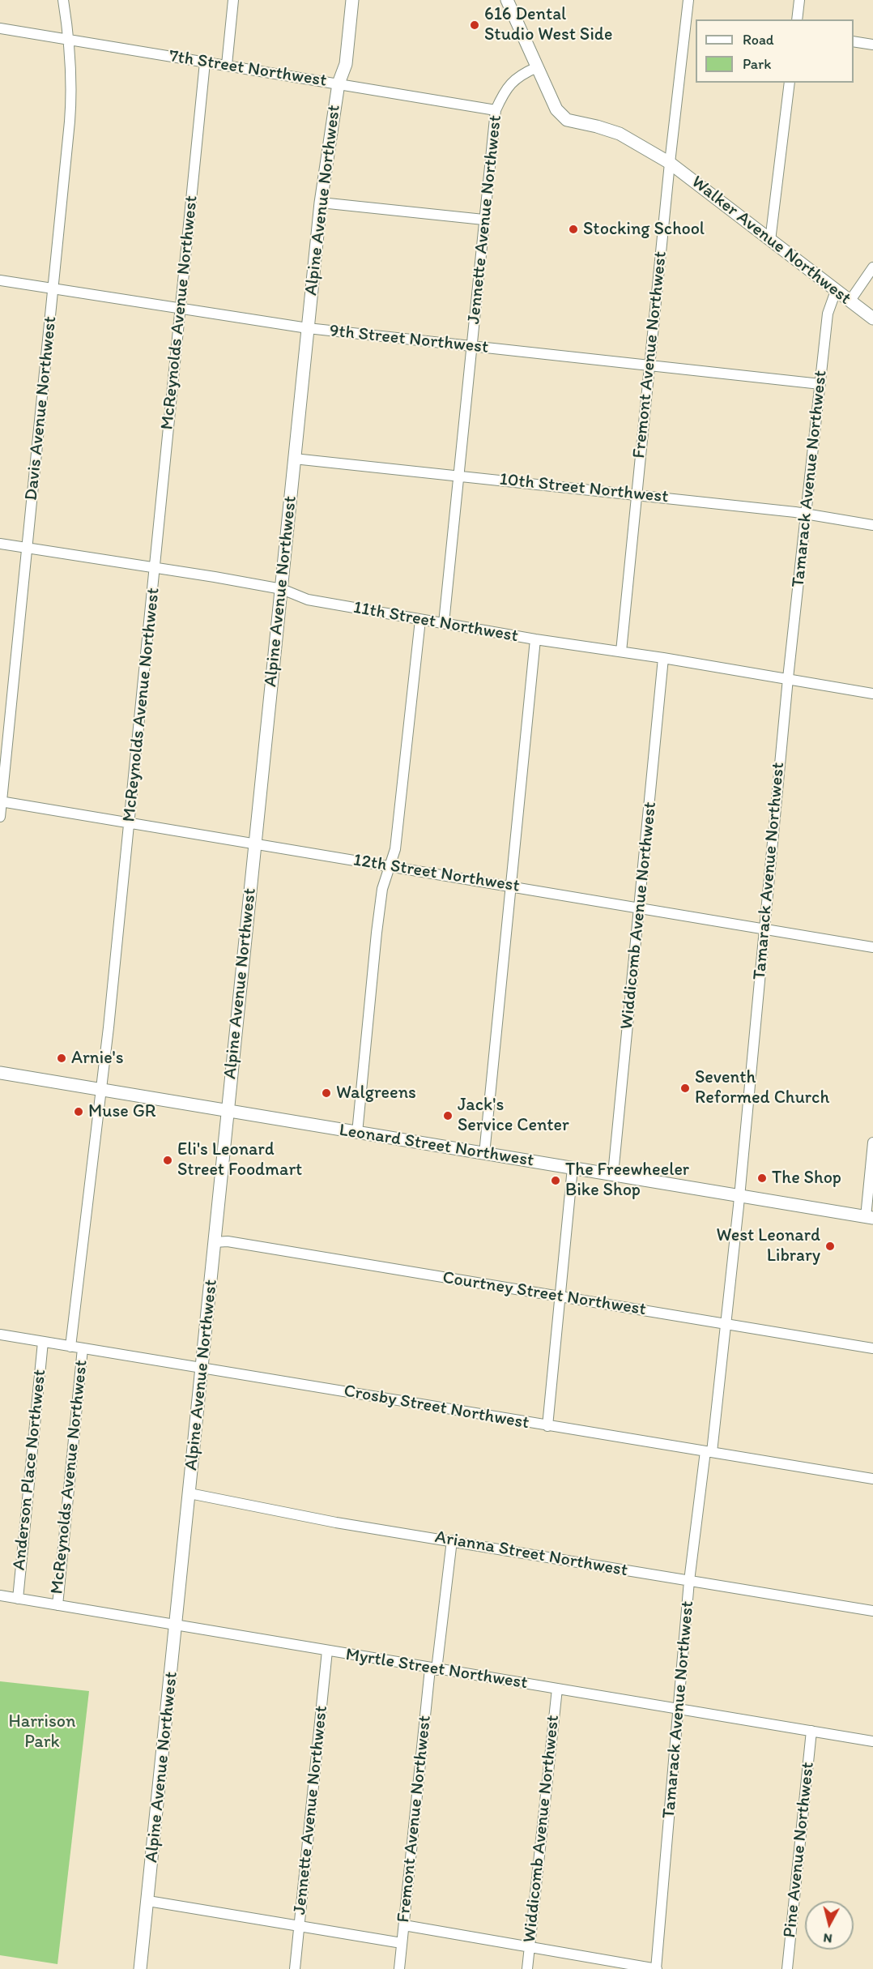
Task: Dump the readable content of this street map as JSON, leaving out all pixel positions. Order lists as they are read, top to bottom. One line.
{"streets":{"main road":["Alpine Avenue Northwest","Walker Avenue Northwest","Leonard Street Northwest"],"street":["7th Street Northwest","Jennette Avenue Northwest","McReynolds Avenue Northwest","9th Street Northwest","Fremont Avenue Northwest","Davis Avenue Northwest","Tamarack Avenue Northwest","10th Street Northwest","11th Street Northwest","12th Street Northwest","Widdicomb Avenue Northwest","Courtney Street Northwest","Crosby Street Northwest","Anderson Place Northwest","Arianna Street Northwest","Myrtle Street Northwest","Pine Avenue Northwest"]},"crossings":[["7th Street Northwest","Alpine Avenue Northwest"],["7th Street Northwest","Jennette Avenue Northwest"],["7th Street Northwest","McReynolds Avenue Northwest"],["7th Street Northwest","Davis Avenue Northwest"],["Alpine Avenue Northwest","9th Street Northwest"],["Alpine Avenue Northwest","10th Street Northwest"],["Alpine Avenue Northwest","11th Street Northwest"],["Alpine Avenue Northwest","12th Street Northwest"],["Alpine Avenue Northwest","Leonard Street Northwest"],["Alpine Avenue Northwest","Courtney Street Northwest"],["Alpine Avenue Northwest","Crosby Street Northwest"],["Alpine Avenue Northwest","Arianna Street Northwest"],["Alpine Avenue Northwest","Myrtle Street Northwest"],["Jennette Avenue Northwest","9th Street Northwest"],["Jennette Avenue Northwest","10th Street Northwest"],["Jennette Avenue Northwest","11th Street Northwest"],["Jennette Avenue Northwest","Myrtle Street Northwest"],["Walker Avenue Northwest","Fremont Avenue Northwest"],["Walker Avenue Northwest","Tamarack Avenue Northwest"],["McReynolds Avenue Northwest","9th Street Northwest"],["McReynolds Avenue Northwest","11th Street Northwest"],["McReynolds Avenue Northwest","12th Street Northwest"],["McReynolds Avenue Northwest","Leonard Street Northwest"],["McReynolds Avenue Northwest","Crosby Street Northwest"],["McReynolds Avenue Northwest","Myrtle Street Northwest"],["9th Street Northwest","Fremont Avenue Northwest"],["9th Street Northwest","Davis Avenue Northwest"],["9th Street Northwest","Tamarack Avenue Northwest"],["Fremont Avenue Northwest","10th Street Northwest"],["Fremont Avenue Northwest","11th Street Northwest"],["Fremont Avenue Northwest","Arianna Street Northwest"],["Fremont Avenue Northwest","Myrtle Street Northwest"],["Davis Avenue Northwest","11th Street Northwest"],["Davis Avenue Northwest","12th Street Northwest"],["Tamarack Avenue Northwest","10th Street Northwest"],["Tamarack Avenue Northwest","11th Street Northwest"],["Tamarack Avenue Northwest","12th Street Northwest"],["Tamarack Avenue Northwest","Leonard Street Northwest"],["Tamarack Avenue Northwest","Courtney Street Northwest"],["Tamarack Avenue Northwest","Crosby Street Northwest"],["Tamarack Avenue Northwest","Arianna Street Northwest"],["Tamarack Avenue Northwest","Myrtle Street Northwest"],["11th Street Northwest","Widdicomb Avenue Northwest"],["12th Street Northwest","Widdicomb Avenue Northwest"],["Widdicomb Avenue Northwest","Leonard Street Northwest"],["Widdicomb Avenue Northwest","Myrtle Street Northwest"],["Crosby Street Northwest","Anderson Place Northwest"],["Anderson Place Northwest","Myrtle Street Northwest"],["Myrtle Street Northwest","Pine Avenue Northwest"]],"parks":["Harrison Park"],"places":["616 Dental Studio West Side","Stocking School","Arnie's","Seventh Reformed Church","Walgreens","Muse GR","Jack's Service Center","Eli's Leonard Street Foodmart","The Shop","The Freewheeler Bike Shop","West Leonard Library"],"legend":["Road","Park"],"north":"bottom"}
